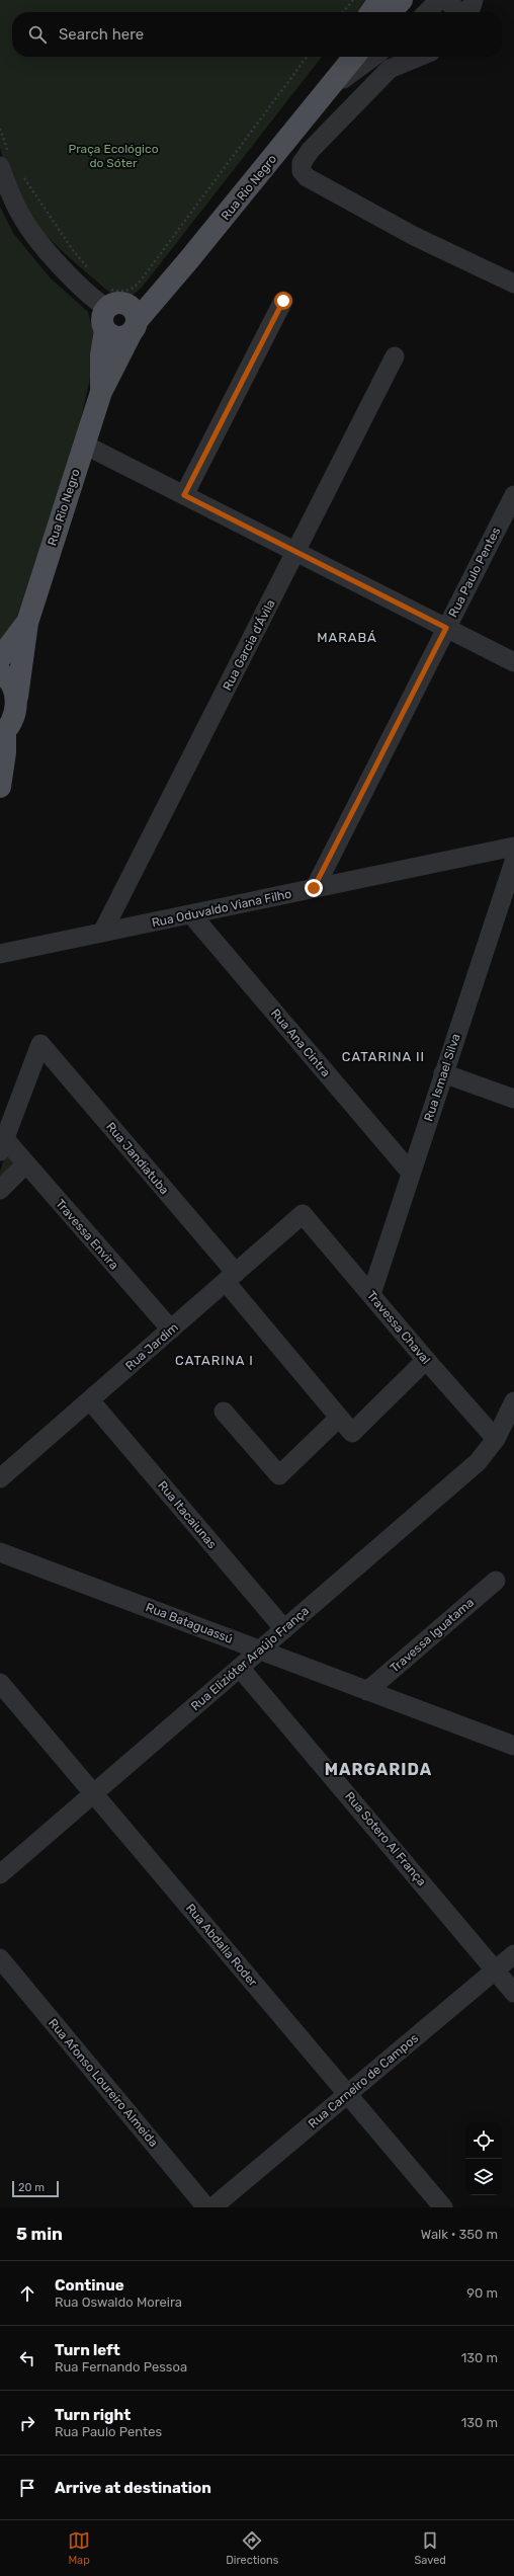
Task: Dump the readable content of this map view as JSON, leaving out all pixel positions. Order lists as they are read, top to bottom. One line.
{"streets":{"main road":["Rua Rio Negro"],"street":["Rua Paulo Pentes","Rua Garcia d'Ávila","Rua Oduvaldo Viana Filho","Rua Ana Cintra","Rua Ismael Silva","Rua Jandiatuba","Travessa Envira","Travessa Chaval","Rua Jardim","Rua Itacaiunas","Rua Bataguassú","Travessa Iguatama","Rua Elizióter Araújo França","Rua Sotero Al França","Rua Abdalla Roder","Rua Carneiro de Campos","Rua Afonso Loureiro Almeida"]},"crossings":[["Rua Paulo Pentes","Rua Oduvaldo Viana Filho"],["Rua Garcia d'Ávila","Rua Oduvaldo Viana Filho"],["Rua Oduvaldo Viana Filho","Rua Ana Cintra"],["Rua Ana Cintra","Rua Ismael Silva"],["Rua Ismael Silva","Travessa Chaval"],["Rua Jandiatuba","Travessa Envira"],["Rua Jandiatuba","Travessa Chaval"],["Rua Jandiatuba","Rua Jardim"],["Travessa Envira","Rua Jardim"],["Travessa Chaval","Rua Jardim"],["Travessa Chaval","Rua Elizióter Araújo França"],["Rua Jardim","Rua Itacaiunas"],["Rua Itacaiunas","Rua Elizióter Araújo França"],["Rua Bataguassú","Travessa Iguatama"],["Rua Bataguassú","Rua Elizióter Araújo França"],["Rua Elizióter Araújo França","Rua Sotero Al França"],["Rua Elizióter Araújo França","Rua Abdalla Roder"],["Rua Sotero Al França","Rua Carneiro de Campos"],["Rua Abdalla Roder","Rua Carneiro de Campos"]],"districts":["MARABÁ","CATARINA II","CATARINA I","MARGARIDA"],"parks":["Praça Ecológico do Sóter"],"scale_bar":"20 m","page":{"search":"Search here","scale":"20 m","heading":["5 min","Walk · 350 m"],"list":[["Continue","Rua Oswaldo Moreira","90 m"],["Turn left","Rua Fernando Pessoa","130 m"],["Turn right","Rua Paulo Pentes","130 m"],"Arrive at destination"],"nav":["Map","Directions","Saved"]}}
